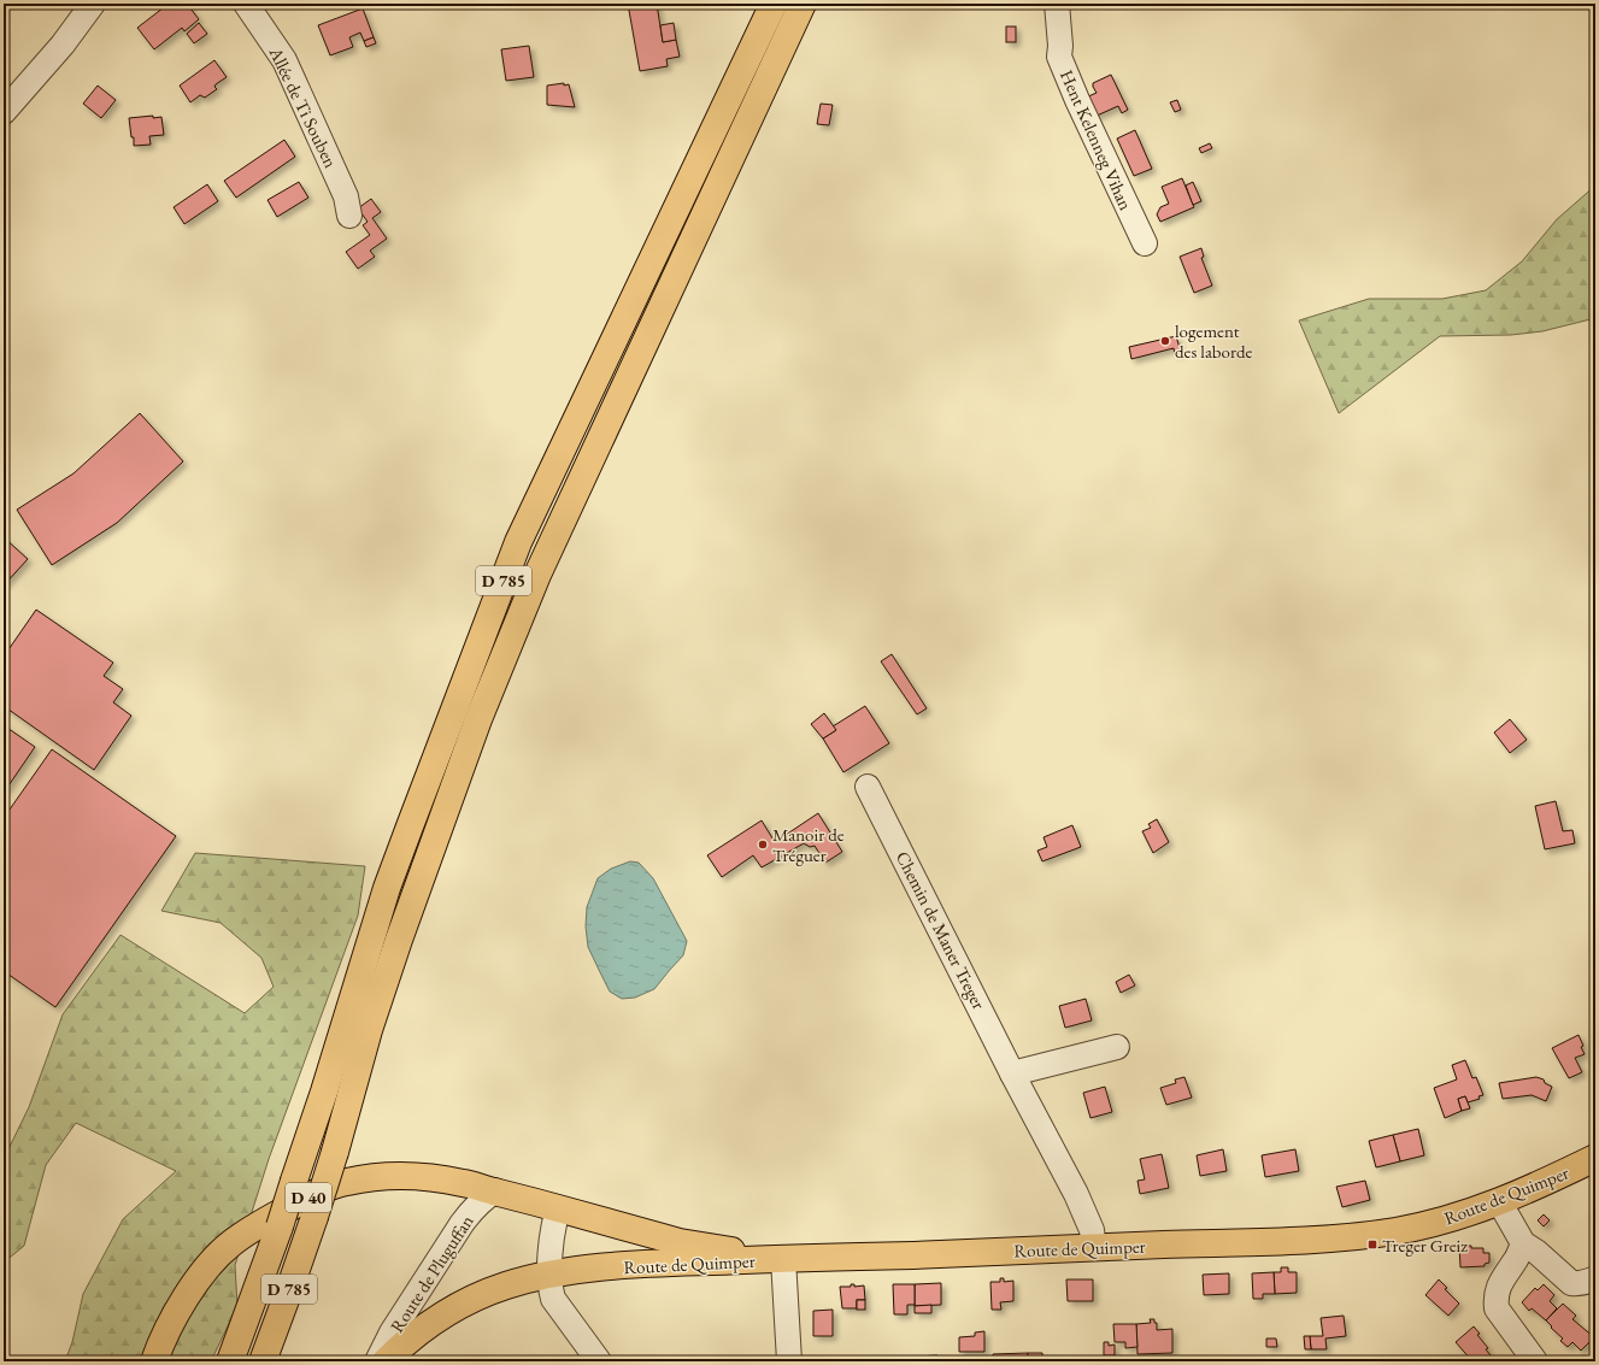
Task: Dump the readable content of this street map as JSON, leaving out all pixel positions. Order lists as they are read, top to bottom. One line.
{"streets":{"main road":["D 785","Route de Quimper","D 40","Route de Pluguffan"],"street":["Allée de Ti Souben","Hent Kelenneg Vihan","Chemin de Maner Treger"]},"crossings":[["Chemin de Maner Treger","Route de Quimper"],["Route de Quimper","D 40"],["Route de Quimper","Route de Pluguffan"],["D 40","Route de Pluguffan"]],"places":{"other":["logement des laborde","Manoir de Tréguer"],"transit":["Treger Greiz"]}}
